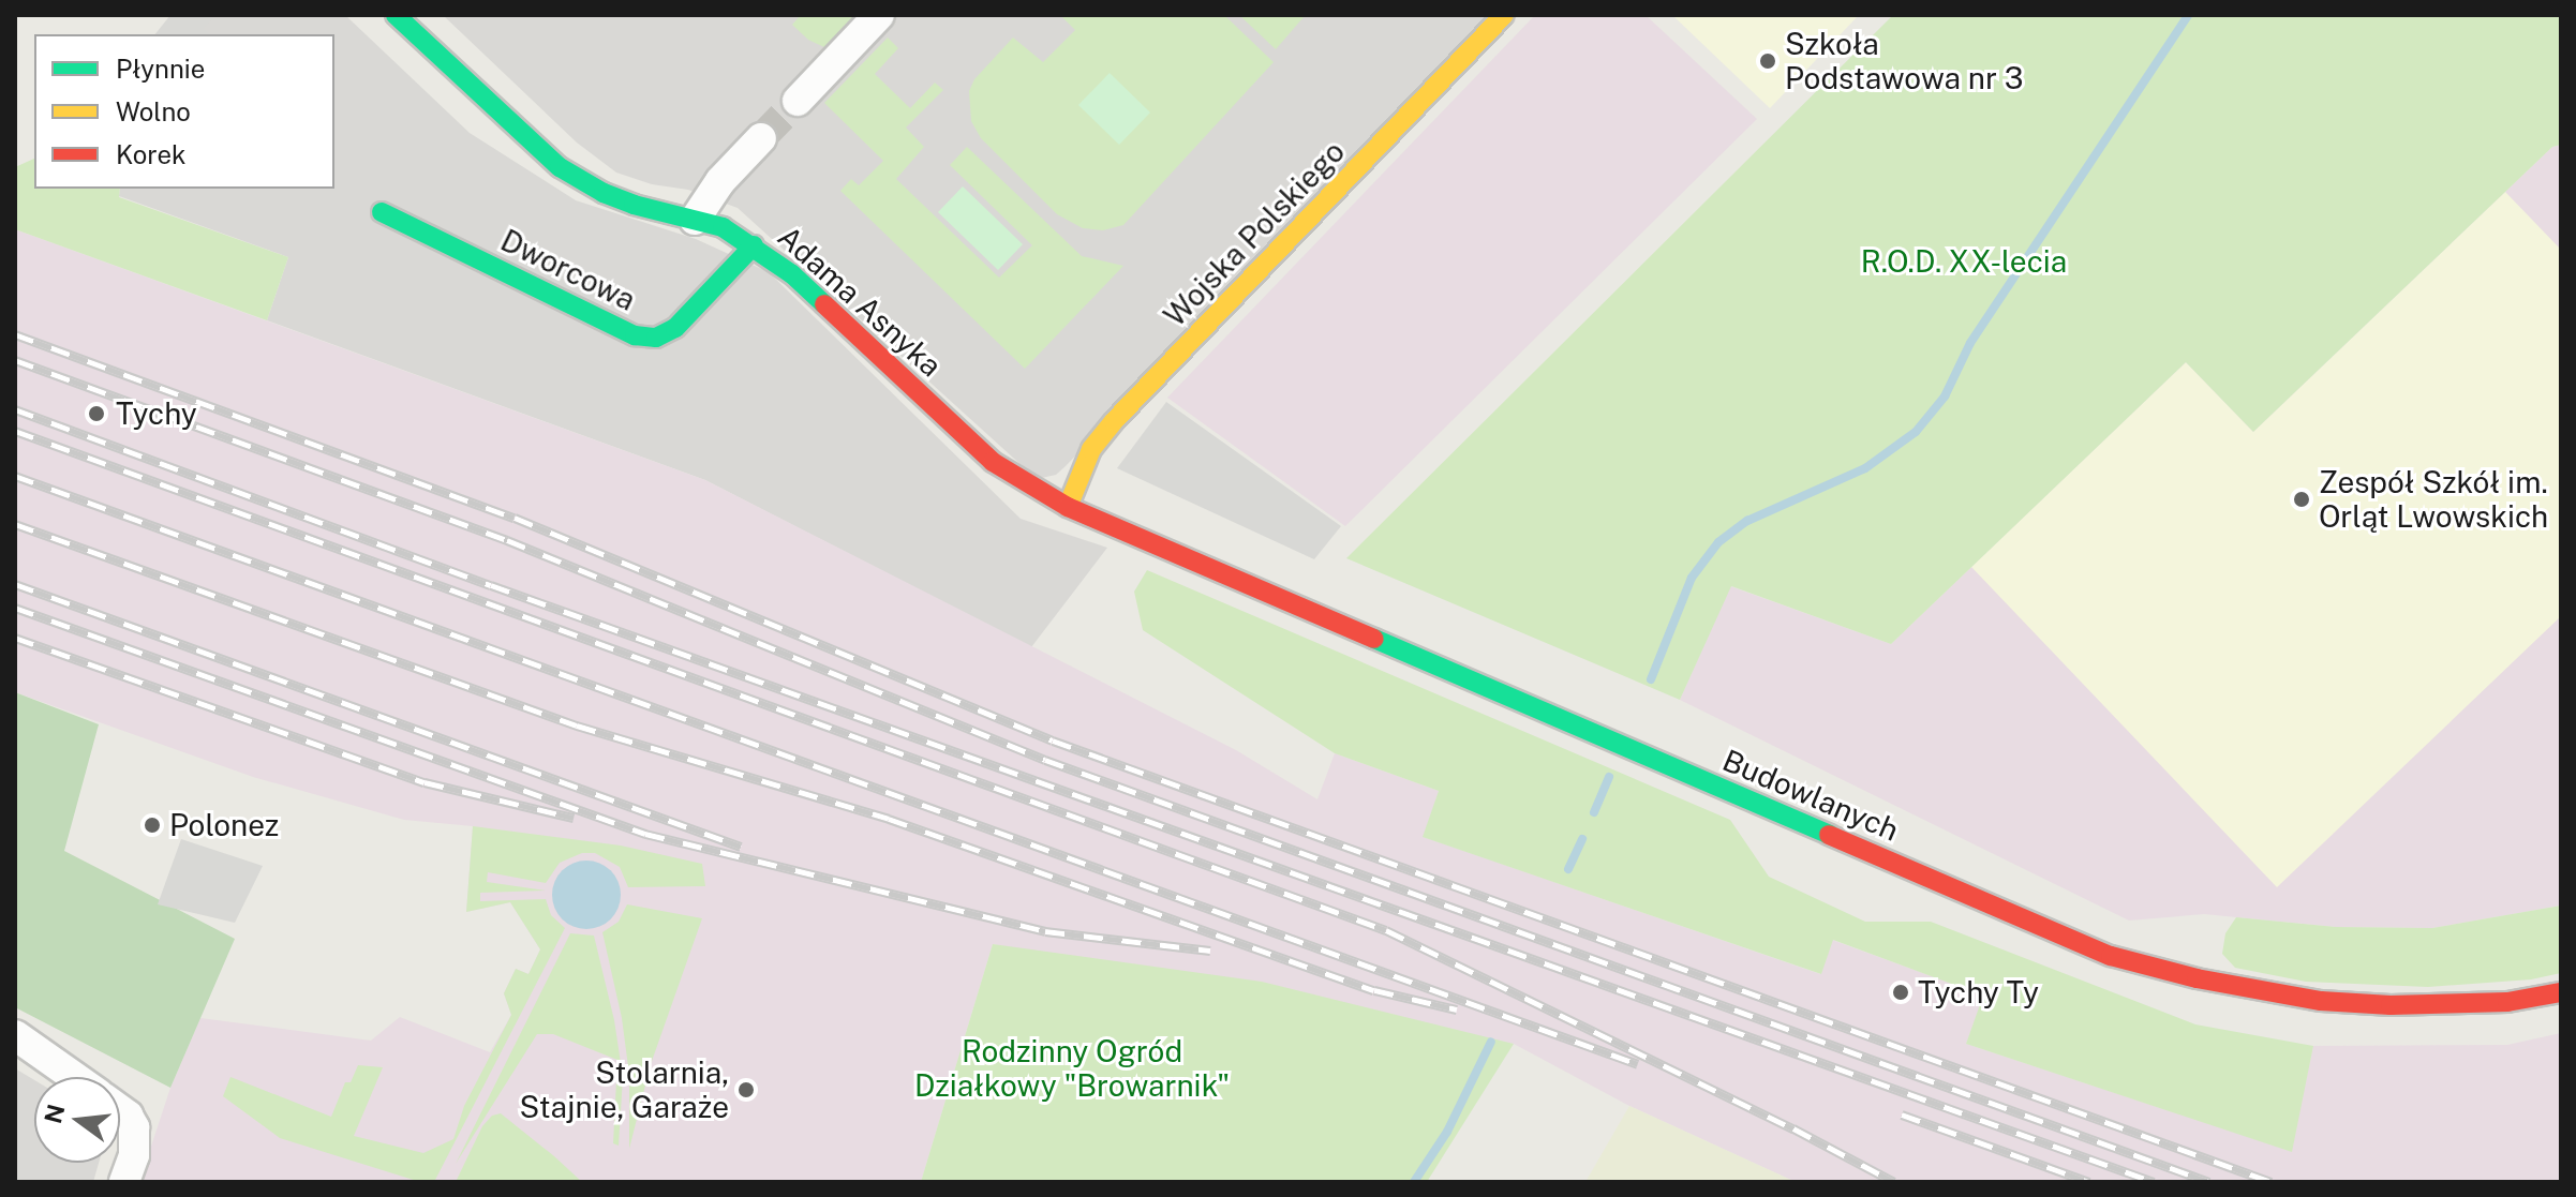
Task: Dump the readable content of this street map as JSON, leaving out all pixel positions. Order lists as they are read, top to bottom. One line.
{"streets":{"street":["Wojska Polskiego","Dworcowa","Adama Asnyka","Budowlanych"]},"crossings":[["Wojska Polskiego","Adama Asnyka"],["Wojska Polskiego","Budowlanych"],["Dworcowa","Adama Asnyka"],["Adama Asnyka","Budowlanych"]],"parks":["R.O.D. XX-lecia","Rodzinny Ogród Działkowy \"Browarnik\""],"places":["Szkoła Podstawowa nr 3","Tychy","Zespół Szkół im. Orląt Lwowskich","Polonez","Tychy Ty","Stolarnia, Stajnie, Garaże"],"legend":["Płynnie","Wolno","Korek"],"north":"left"}
